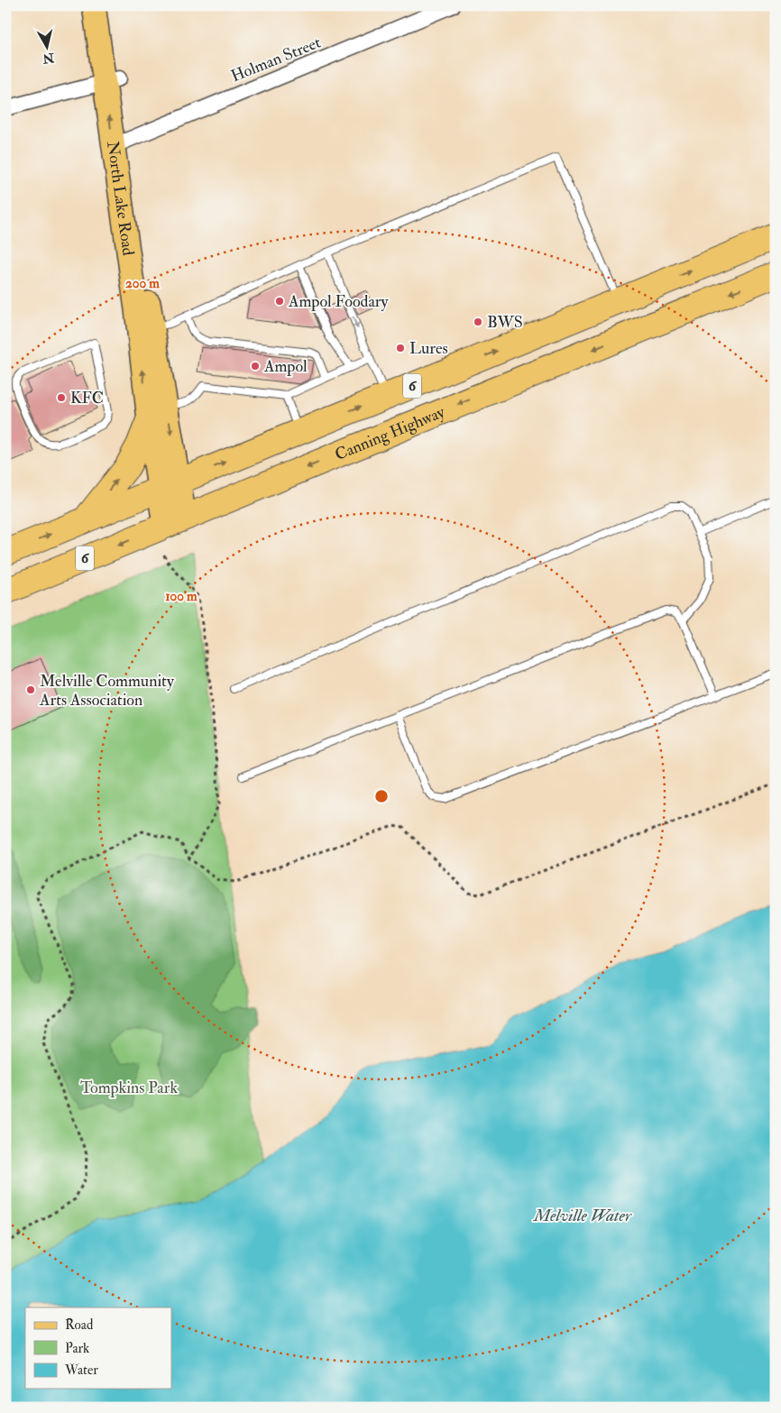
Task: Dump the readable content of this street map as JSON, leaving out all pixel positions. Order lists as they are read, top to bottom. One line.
{"streets":{"highway":["6","Canning Highway"],"main road":["North Lake Road"],"street":["Holman Street"]},"crossings":[["Holman Street","North Lake Road"],["North Lake Road","6"],["North Lake Road","Canning Highway"]],"water":["Melville Water"],"parks":["Tompkins Park"],"places":["Ampol Foodary","BWS","Lures","Ampol","KFC","Melville Community Arts Association"],"legend":["Road","Park","Water"],"north":"bottom","rings":["200 m","100 m"]}
